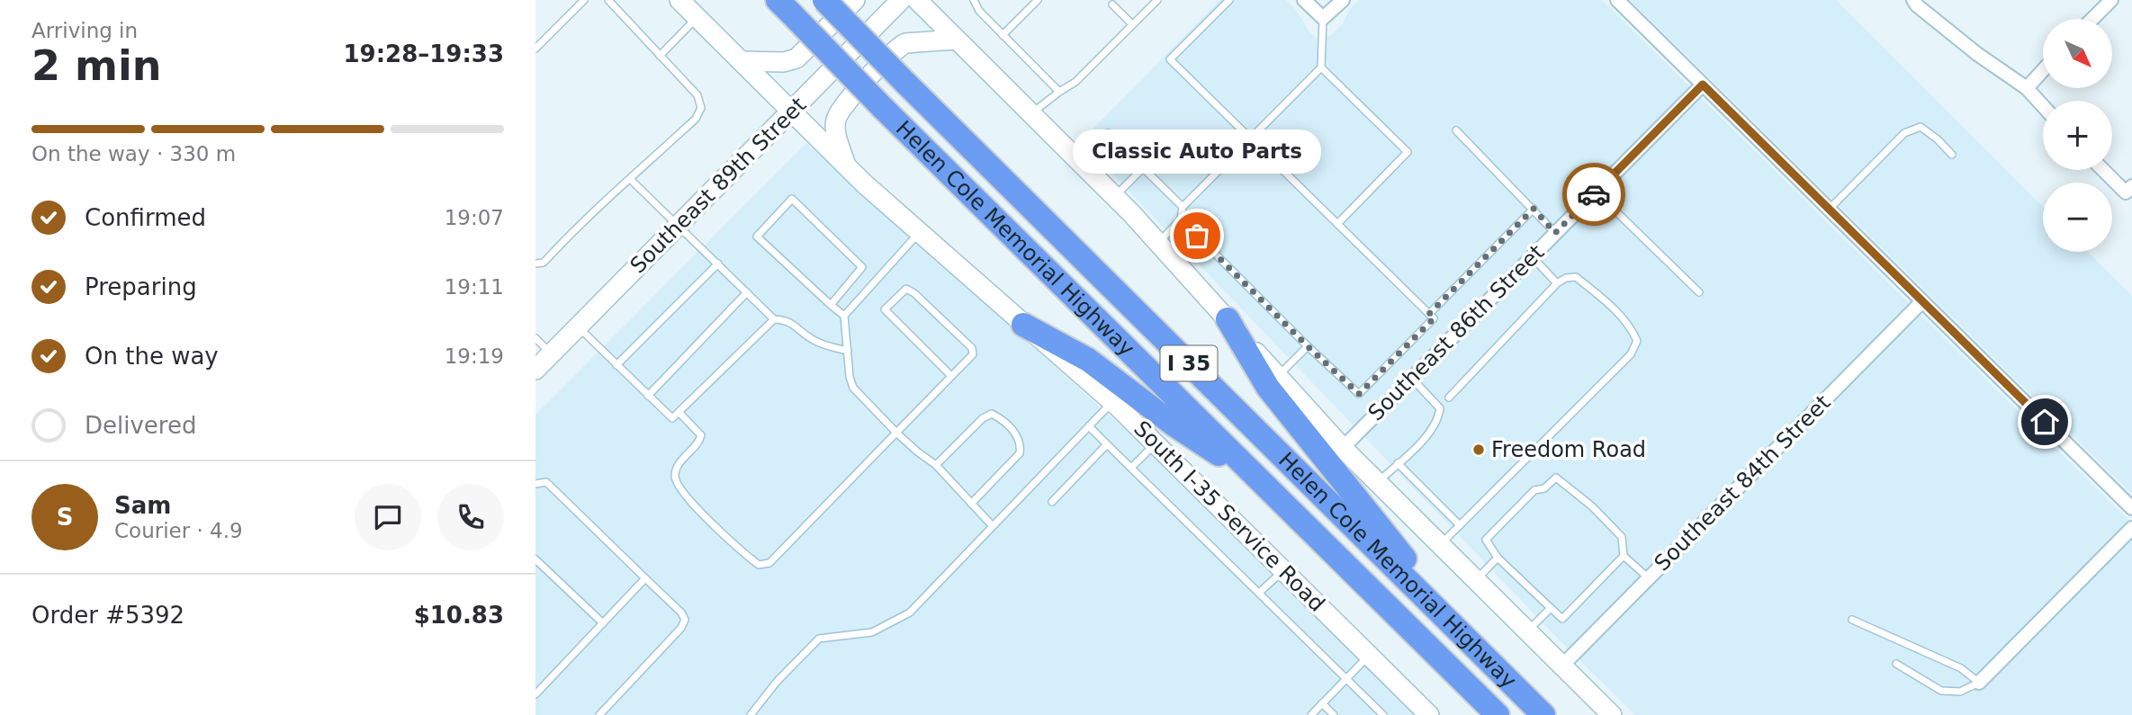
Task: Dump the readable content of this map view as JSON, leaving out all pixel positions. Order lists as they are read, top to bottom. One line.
{"streets":{"highway":["Helen Cole Memorial Highway","I 35"],"main road":["Southeast 89th Street","South I-35 Service Road"],"street":["Southeast 86th Street","Southeast 84th Street"]},"crossings":[["Southeast 89th Street","South I-35 Service Road"]],"places":["Classic Auto Parts","Freedom Road"],"north":"bottom right","page":{"heading":["2 min","Arriving in","19:28–19:33"],"panel":["Sam","Courier · 4.9","Order #5392","$10.83"],"map_buttons":["+","−"],"bar":"On the way · 330 m","bubble":"Classic Auto Parts","list":[["Confirmed","19:07"],["Preparing","19:11"],["On the way","19:19"],"Delivered"],"round":"S"}}
